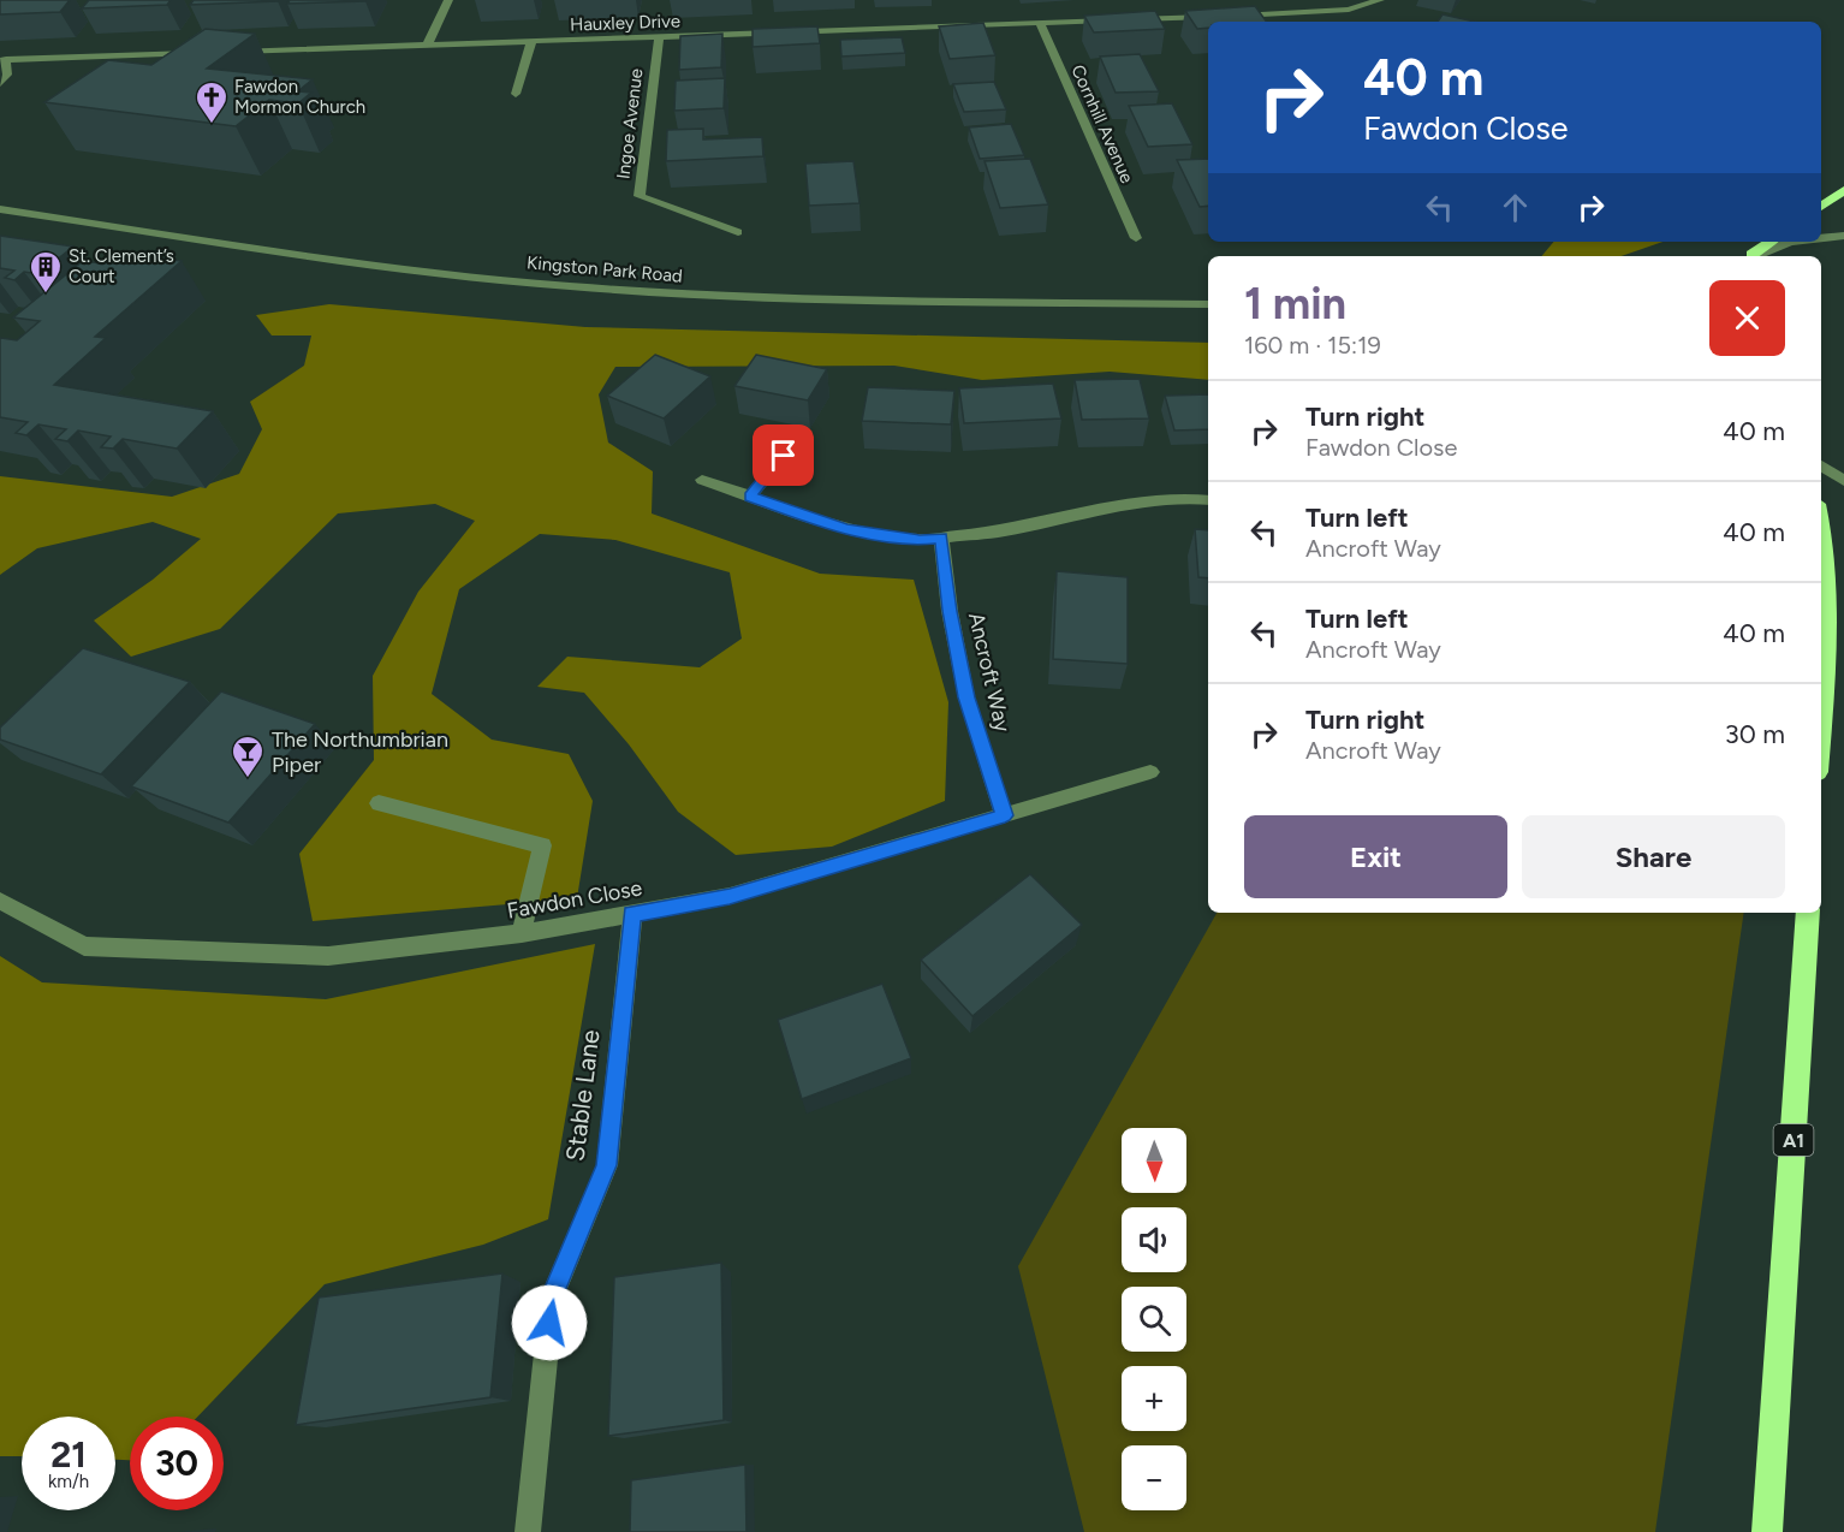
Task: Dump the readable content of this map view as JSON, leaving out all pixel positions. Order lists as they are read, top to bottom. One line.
{"streets":{"highway":["A1"],"street":["Hauxley Drive","Ingoe Avenue","Cornhill Avenue","Kingston Park Road","Ancroft Way","Fawdon Close","Stable Lane"]},"crossings":[["Hauxley Drive","Ingoe Avenue"],["Hauxley Drive","Cornhill Avenue"],["Ancroft Way","Fawdon Close"],["Fawdon Close","Stable Lane"]],"places":{"church":["Fawdon Mormon Church"],"building":["St. Clement’s Court"],"bar":["The Northumbrian Piper"]},"north":"bottom","page":{"turn":["40 m","Fawdon Close"],"heading":["1 min","160 m · 15:19"],"list":[{"name":"Turn right","note":"Fawdon Close","value":"40 m"},{"name":"Turn left","note":"Ancroft Way","value":"40 m"},{"name":"Turn left","note":"Ancroft Way","value":"40 m"},{"name":"Turn right","note":"Ancroft Way","value":"30 m"}],"buttons":["Exit","Share"],"map_buttons":["+","−"],"speed":"21 km/h","limit":"30"}}
